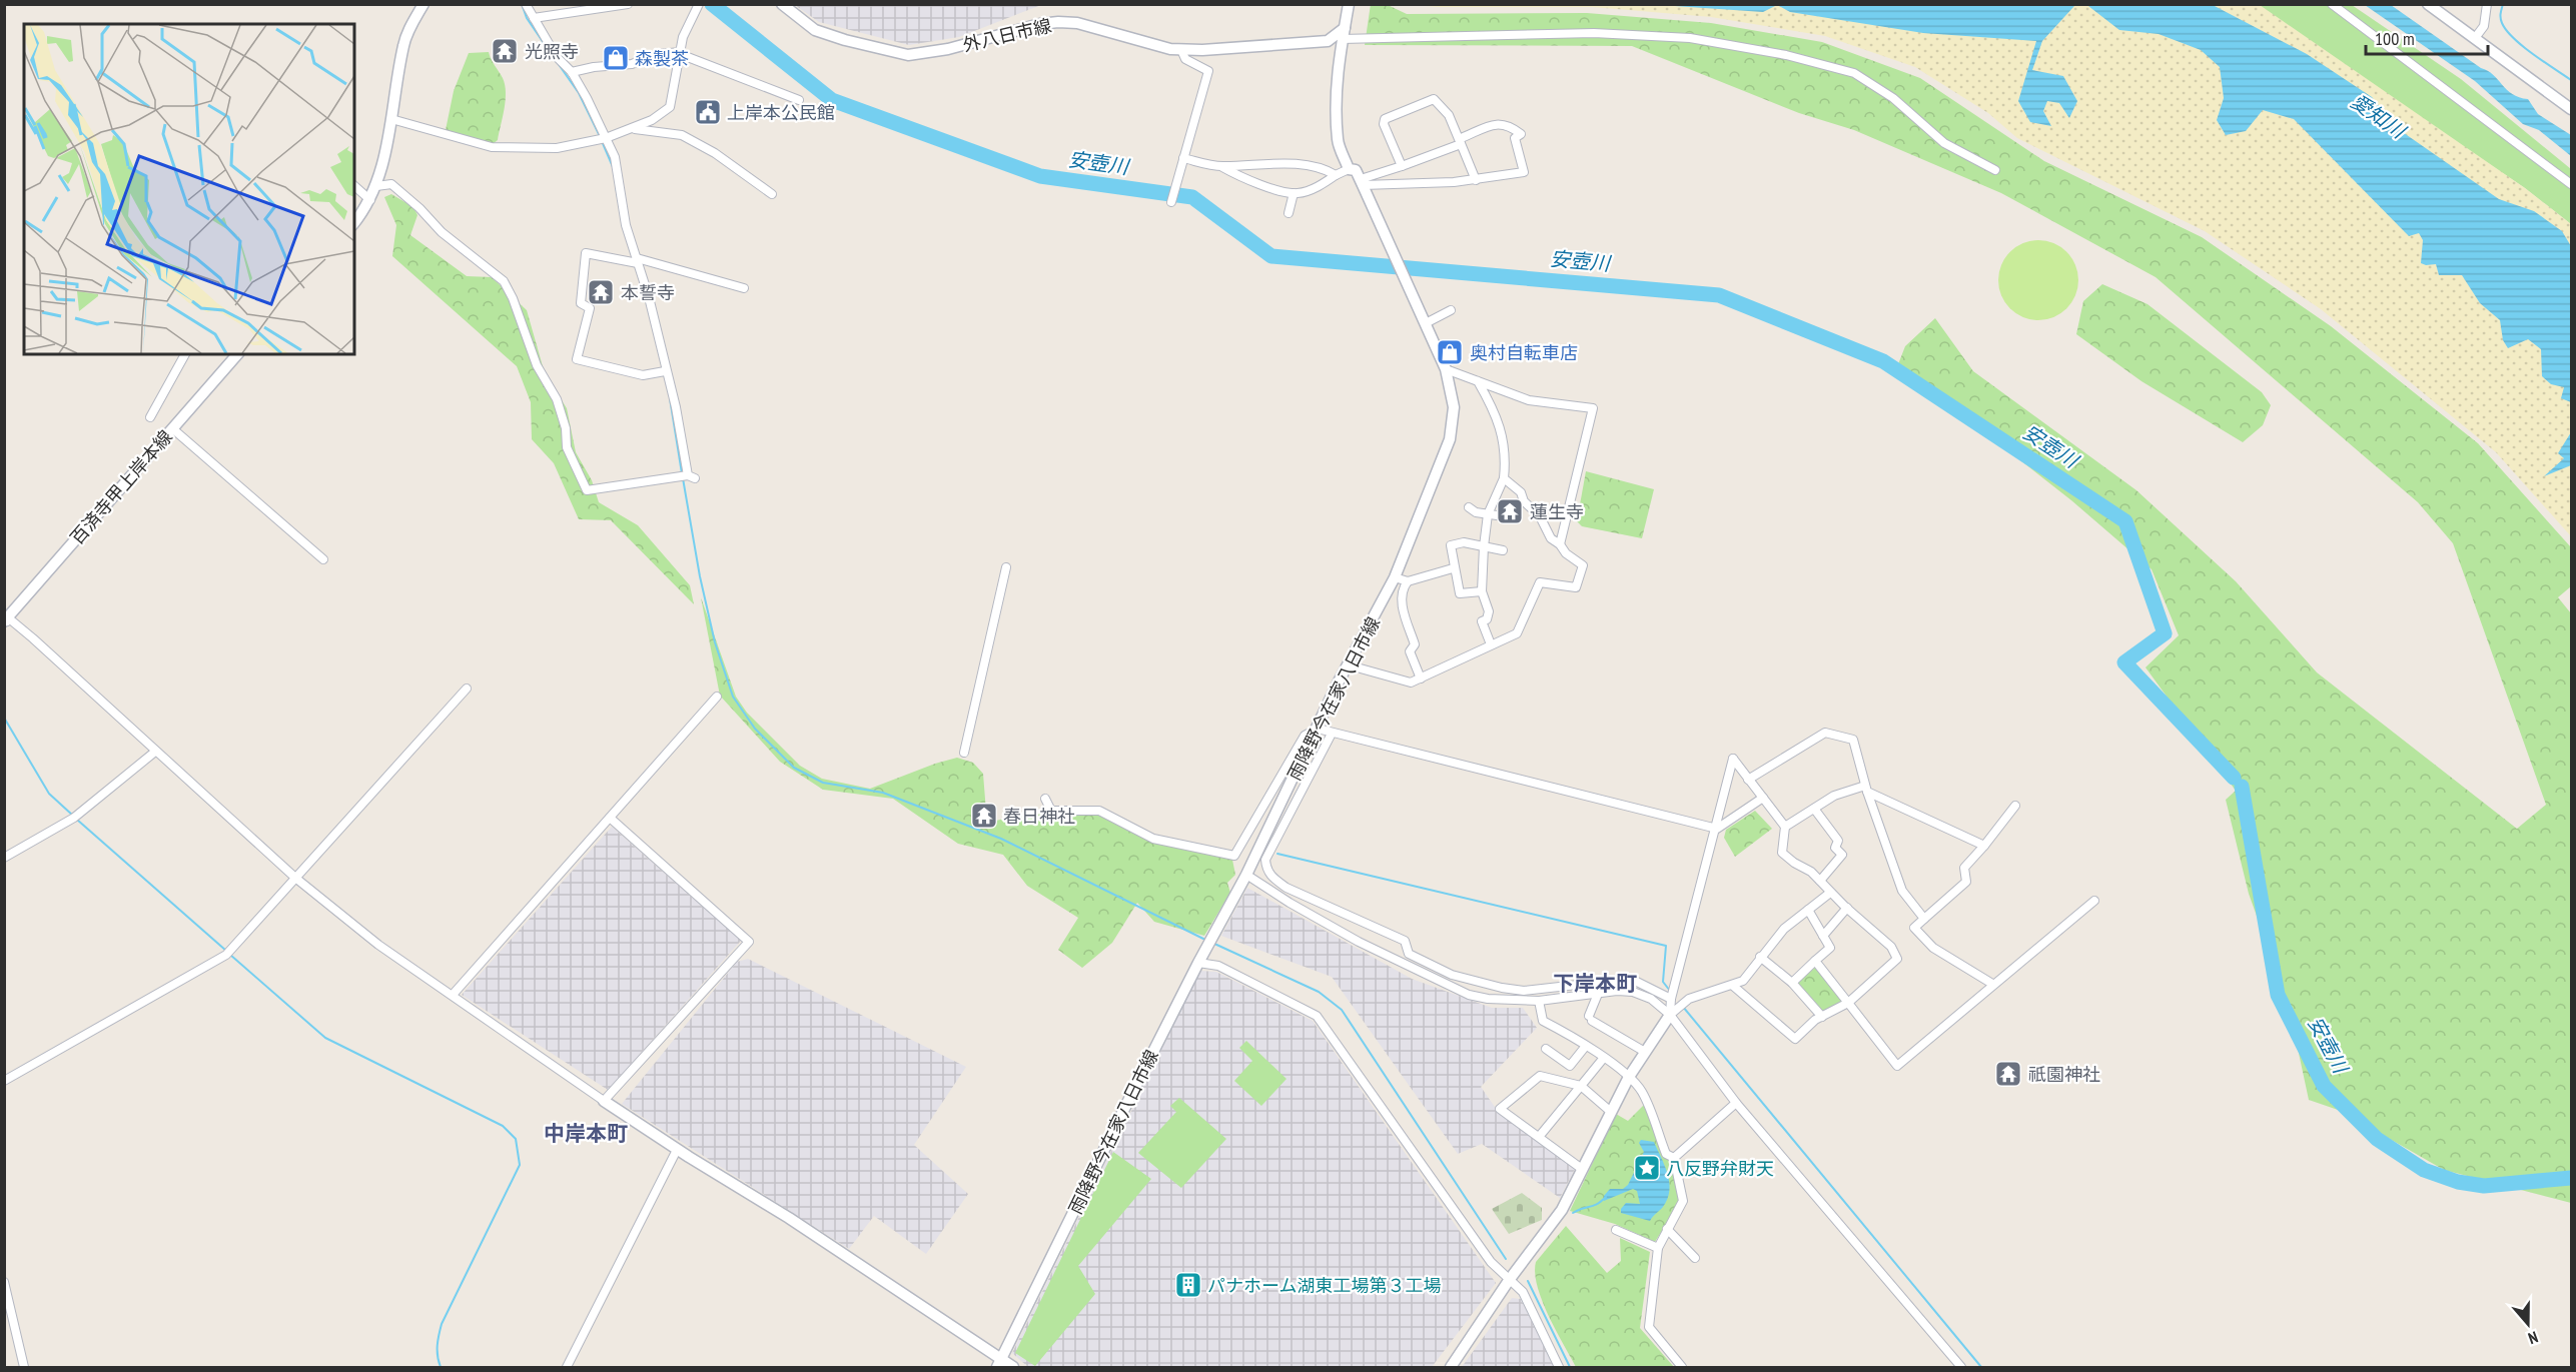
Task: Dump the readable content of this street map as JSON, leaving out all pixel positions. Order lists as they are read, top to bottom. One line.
{"streets":{"main road":["外八日市線","百済寺甲上岸本線","雨降野今在家八日市線"]},"crossings":[["外八日市線","雨降野今在家八日市線"]],"districts":["下岸本町","中岸本町"],"water":["愛知川","安壺川"],"places":{"temple":["光照寺","本誓寺","蓮生寺","春日神社","祇園神社"],"shop":["森製茶","奥村自転車店"],"public building":["上岸本公民館"],"place":["八反野弁財天"],"building":["パナホーム湖東工場第３工場"]},"scale_bar":"100 m","north":"bottom"}
